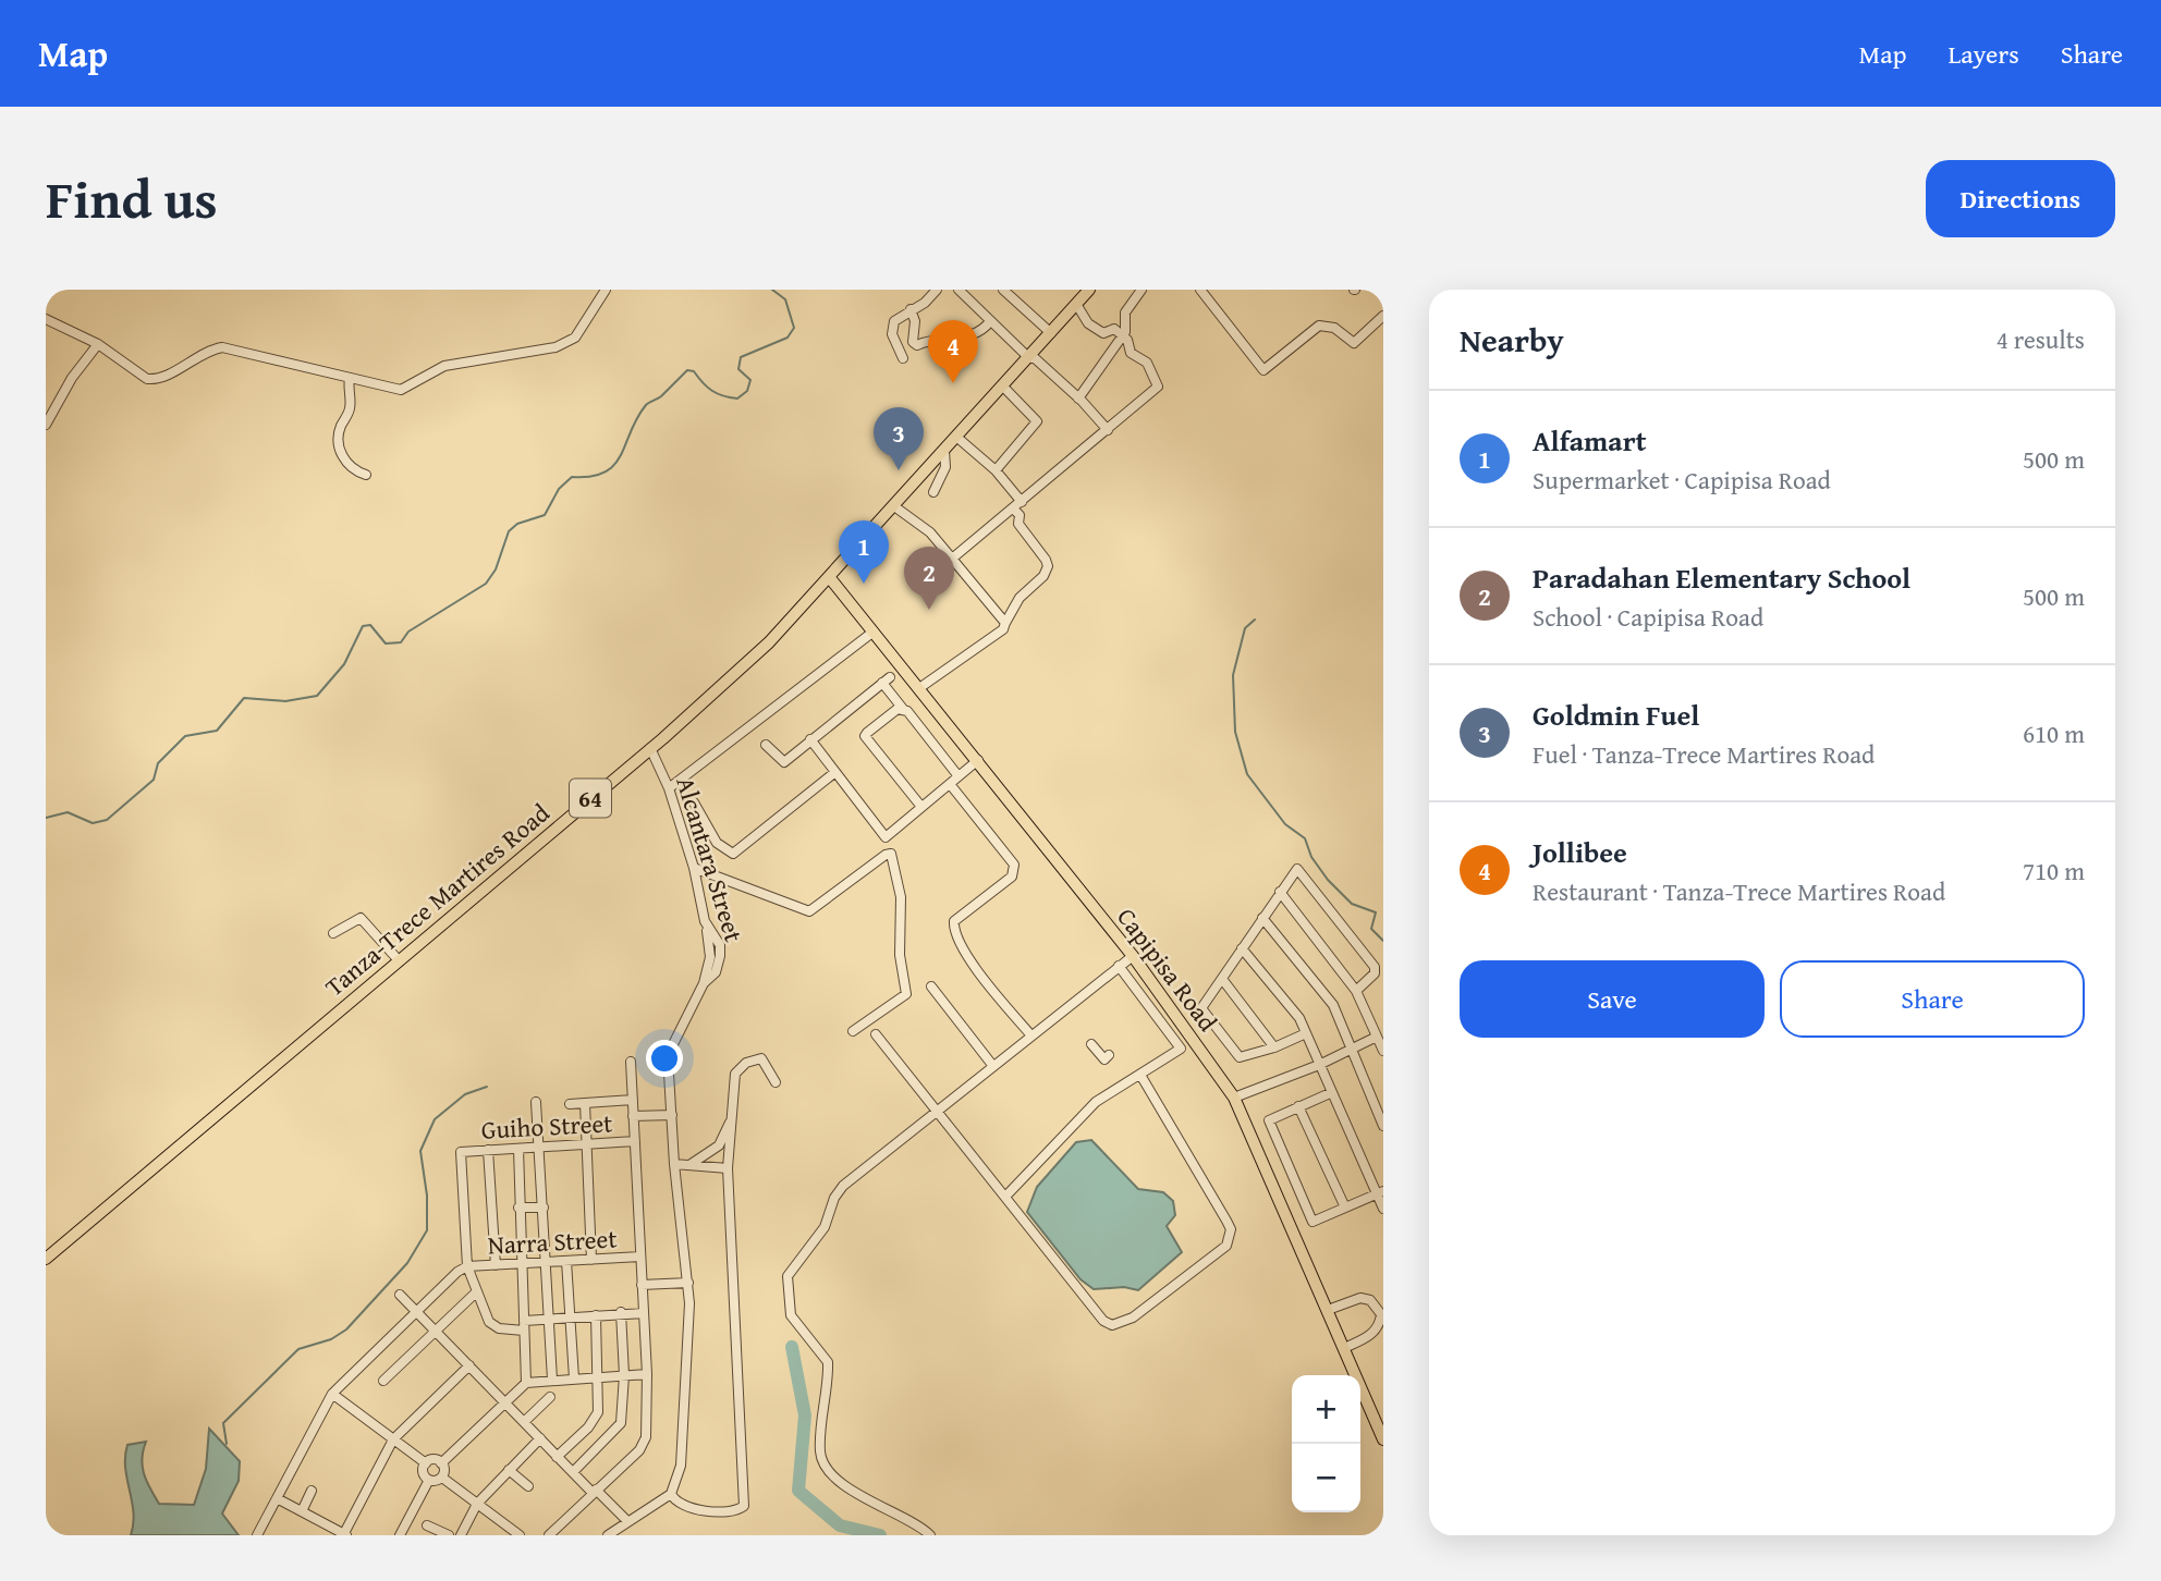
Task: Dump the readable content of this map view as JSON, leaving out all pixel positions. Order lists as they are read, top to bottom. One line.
{"streets":{"main road":["64","Tanza-Trece Martires Road","Capipisa Road"],"street":["Alcantara Street","Guiho Street","Narra Street"]},"crossings":[["Alcantara Street","Tanza-Trece Martires Road"],["Tanza-Trece Martires Road","Capipisa Road"],["Guiho Street","Narra Street"]],"page":{"header":"Map","nav":["Map","Layers","Share"],"title":"Find us","buttons":["Directions",["Save","Share"]],"heading":["Nearby","4 results"],"pins":["4","3","1","2"],"list":[{"mark":"1","name":"Alfamart","note":"Supermarket · Capipisa Road","value":"500 m"},{"mark":"2","name":"Paradahan Elementary School","note":"School · Capipisa Road","value":"500 m"},{"mark":"3","name":"Goldmin Fuel","note":"Fuel · Tanza-Trece Martires Road","value":"610 m"},{"mark":"4","name":"Jollibee","note":"Restaurant · Tanza-Trece Martires Road","value":"710 m"}],"map_buttons":["+","−"]}}
